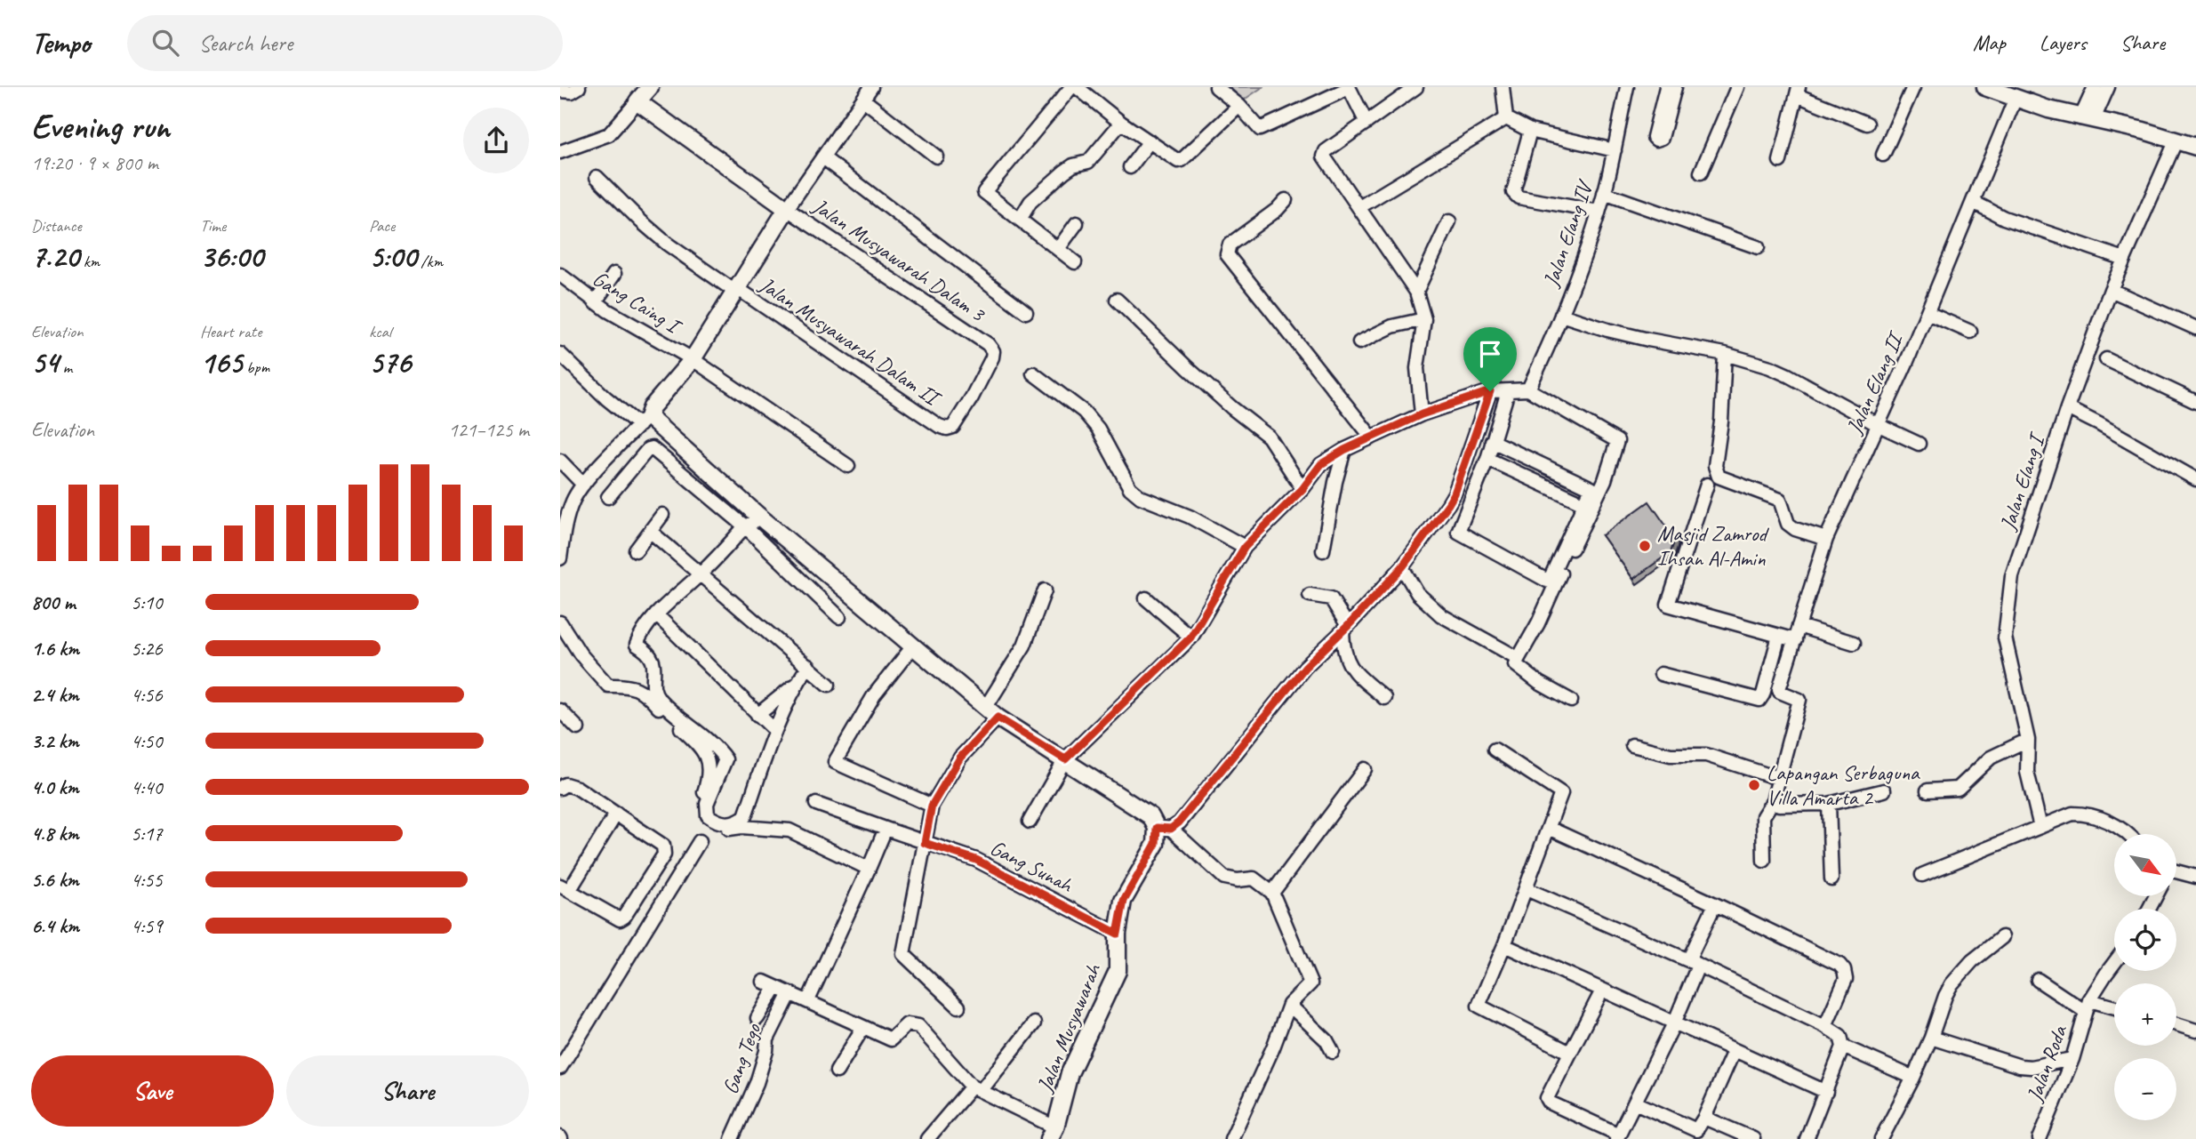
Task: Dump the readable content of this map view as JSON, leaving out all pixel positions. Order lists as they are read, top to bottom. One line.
{"streets":{"street":["Jalan Elang IV","Jalan Musyawarah Dalam 3","Gang Caing I","Jalan Musyawarah Dalam II","Jalan Elang II","Jalan Elang I","Gang Sunah","Jalan Musyawarah","Gang Tego","Jalan Roda"]},"crossings":[["Jalan Musyawarah Dalam 3","Jalan Musyawarah Dalam II"],["Gang Sunah","Jalan Musyawarah"]],"places":["Masjid Zamrod Ihsan Al-Amin","Lapangan Serbaguna Villa Amarta 2"],"north":"bottom right","page":{"header":"Tempo","search":"Search here","nav":["Map","Layers","Share"],"heading":["Evening run","19:20 · 9 × 800 m"],"stats":[["Distance","7.20 km"],["Time","36:00"],["Pace","5:00 /km"],["Elevation","54 m"],["Heart rate","165 bpm"],["kcal","576"]],"chart":["Elevation","121–125 m"],"list":[{"name":"800 m","note":"5:10"},{"name":"1.6 km","note":"5:26"},{"name":"2.4 km","note":"4:56"},{"name":"3.2 km","note":"4:50"},{"name":"4.0 km","note":"4:40"},{"name":"4.8 km","note":"5:17"},{"name":"5.6 km","note":"4:55"},{"name":"6.4 km","note":"4:59"}],"map_buttons":["+","−"],"buttons":["Save","Share"]}}
